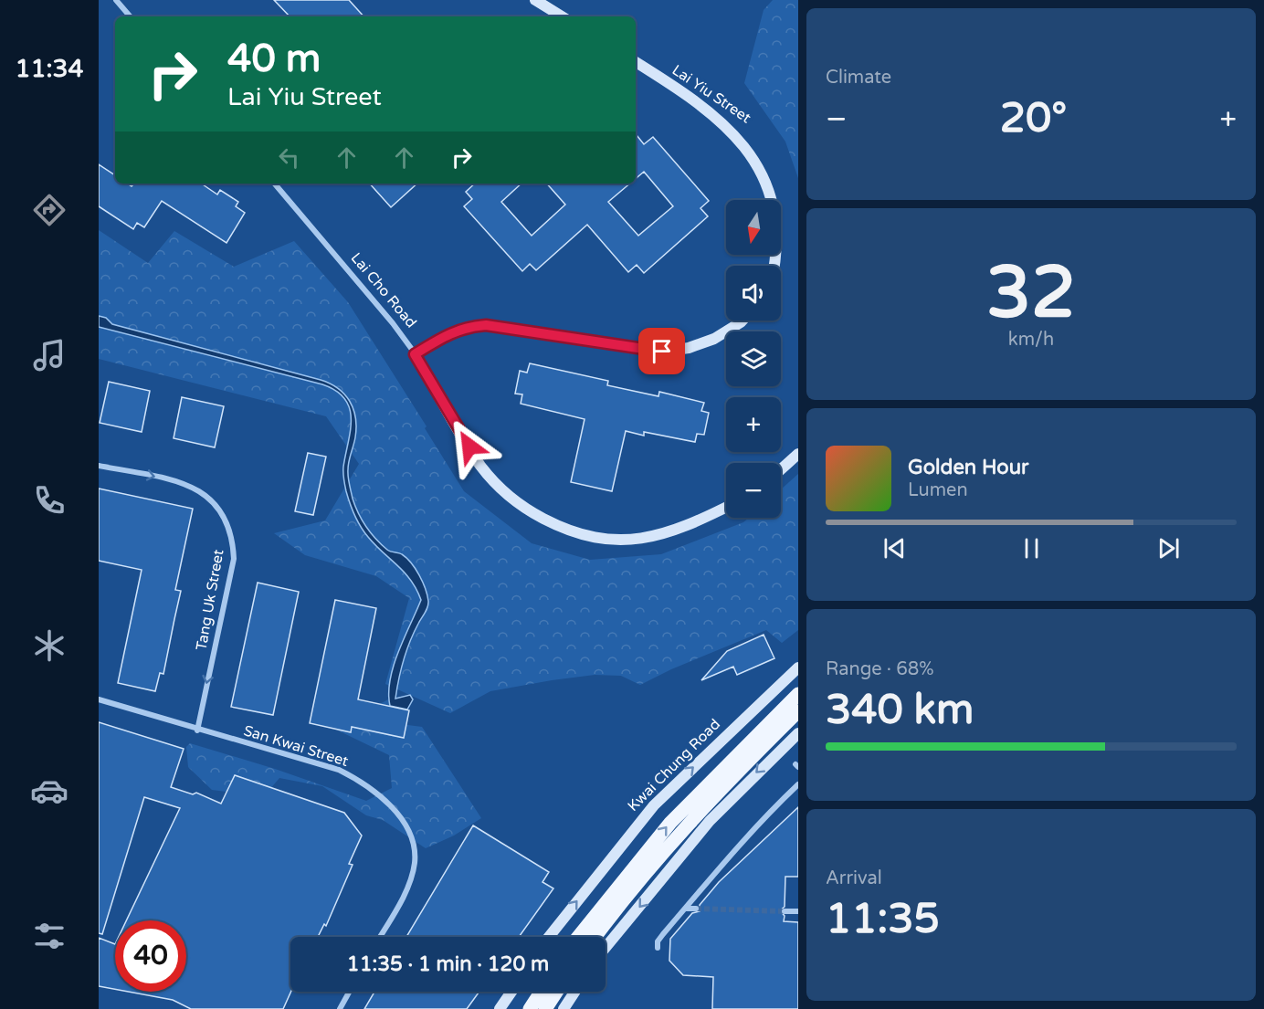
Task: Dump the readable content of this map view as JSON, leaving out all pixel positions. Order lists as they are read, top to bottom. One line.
{"streets":{"street":["Lai Yiu Street","Lai Cho Road","Tang Uk Street","San Kwai Street","Kwai Chung Road"]},"crossings":[["Tang Uk Street","San Kwai Street"]],"north":"bottom","page":{"tabs":"11:34","tile":["Climate",["32","km/h"],["Range · 68%","340 km"],["Arrival","11:35"]],"turn":["40 m","Lai Yiu Street"],"heat":["−","20°","+"],"map_buttons":["+","−"],"song":["Golden Hour","Lumen"],"limit":"40","trip":"11:35 · 1 min · 120 m"}}
